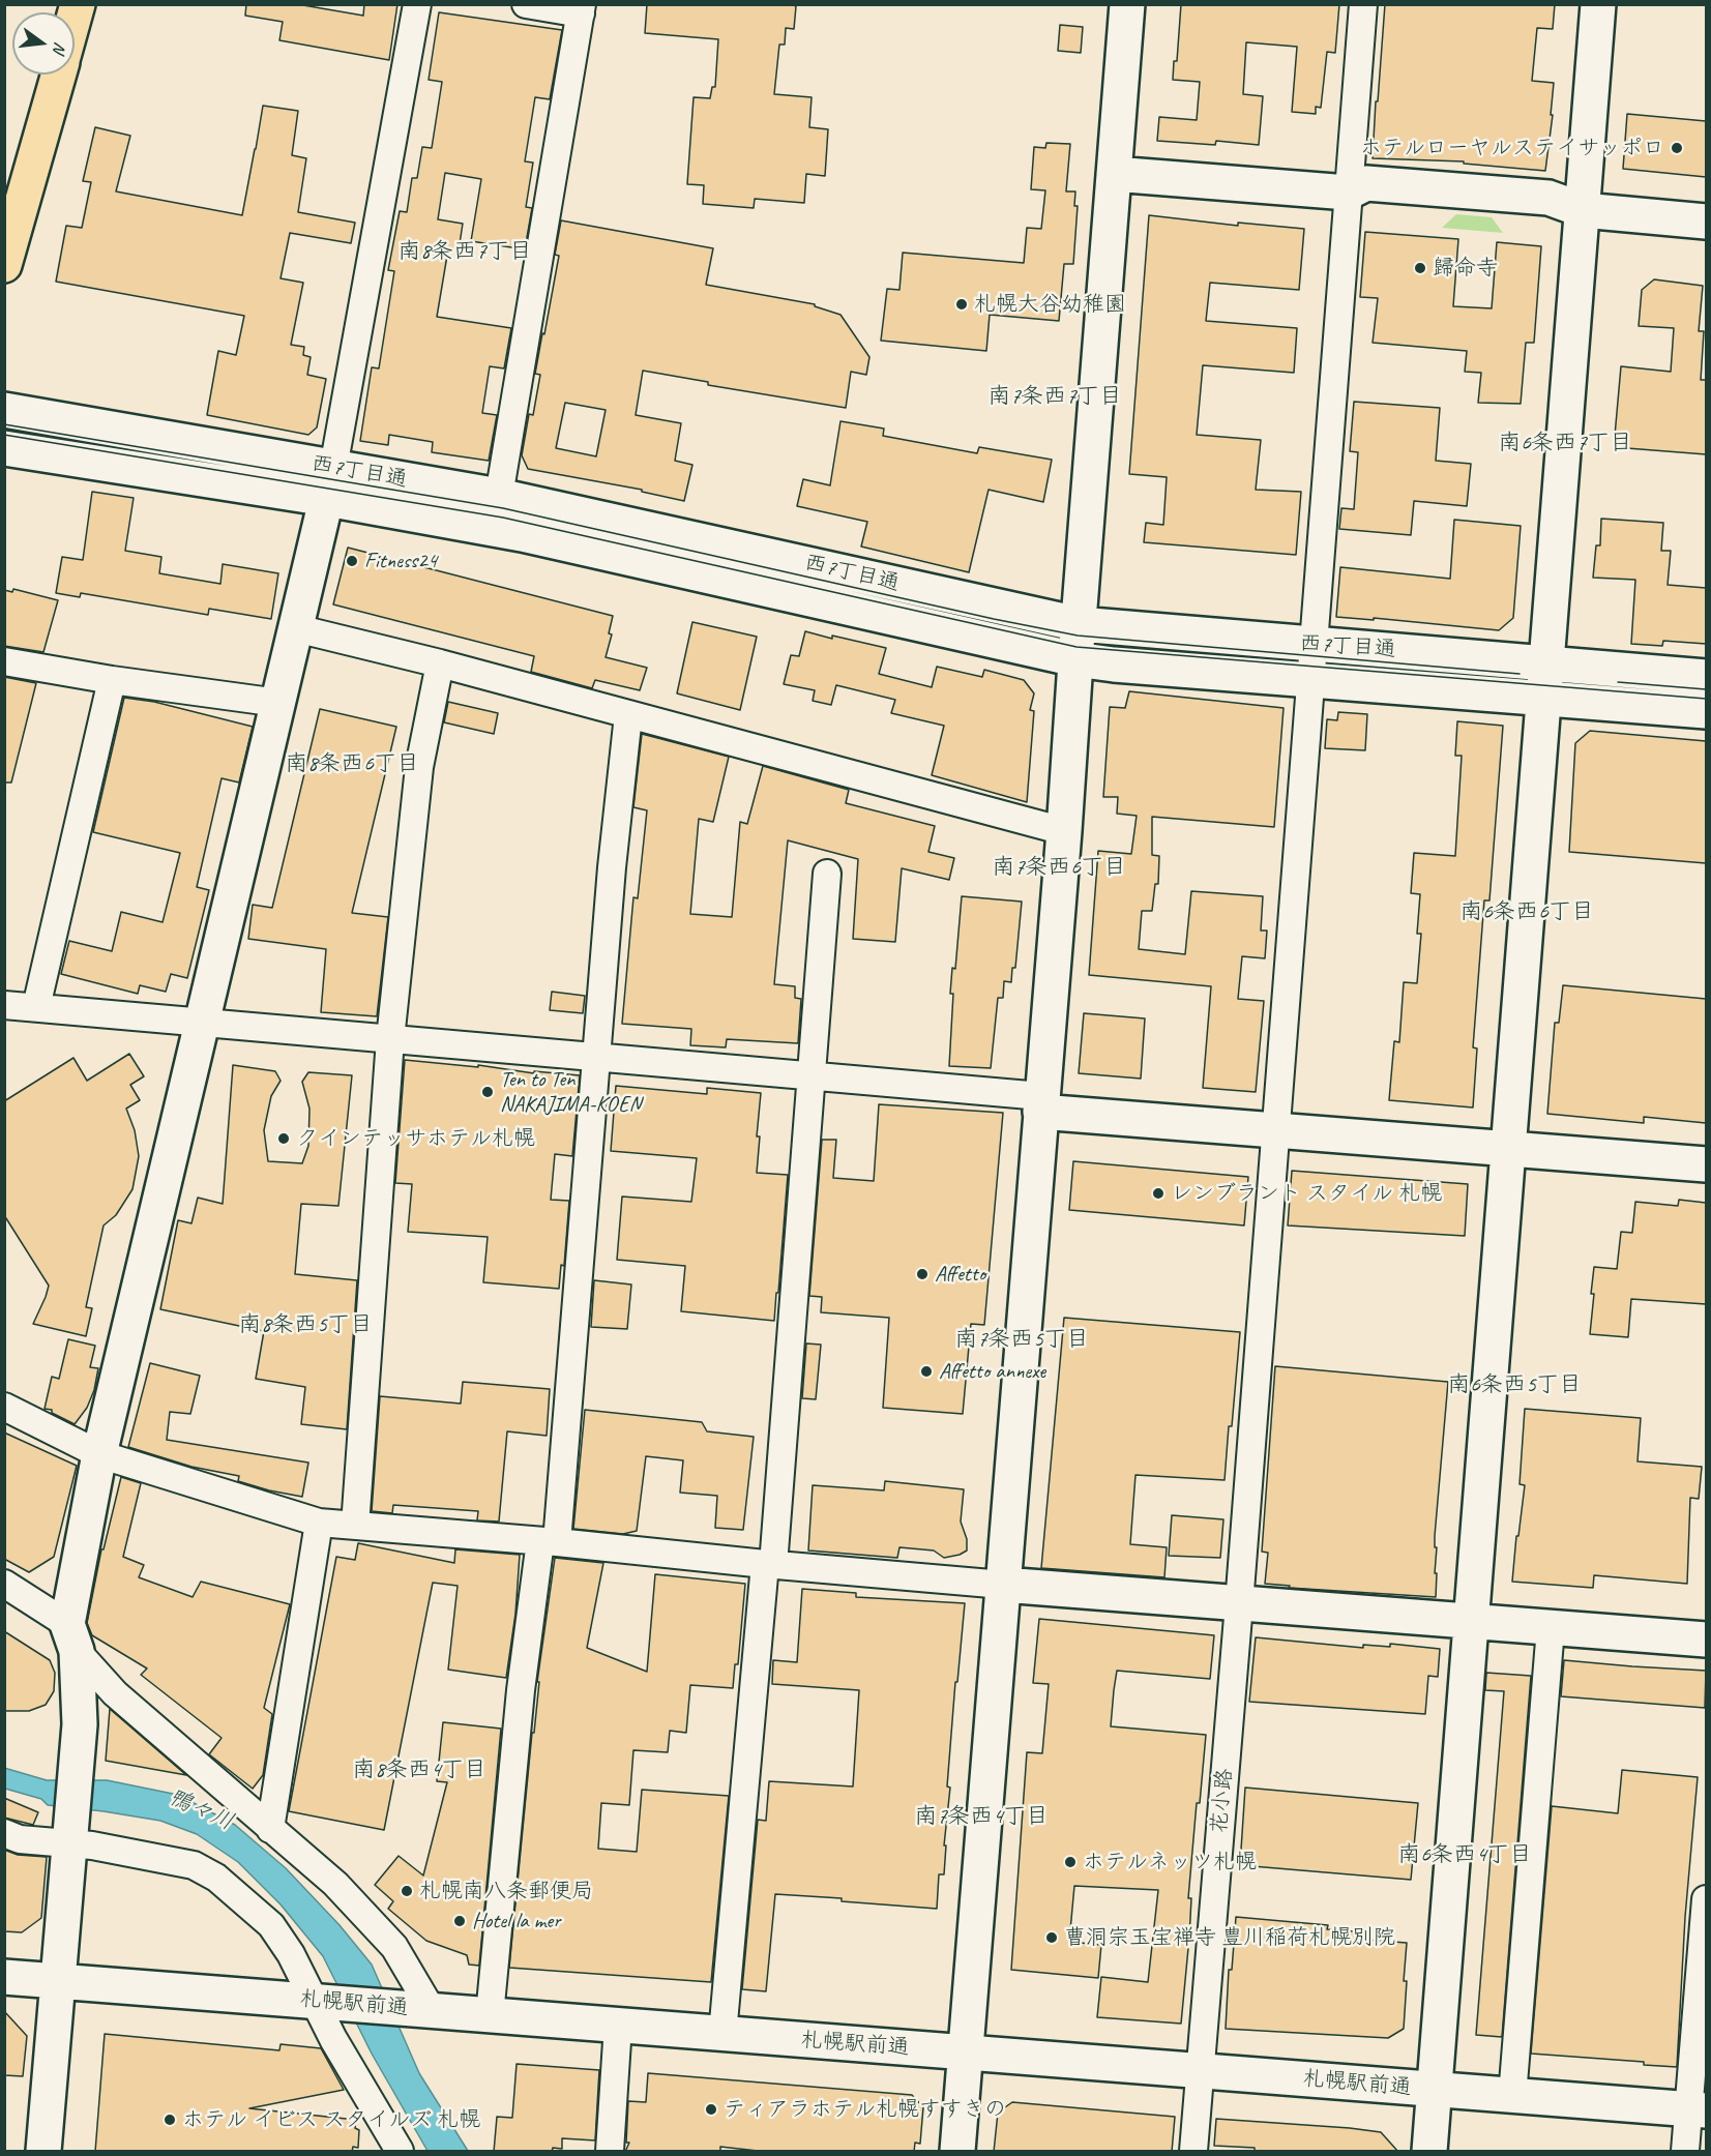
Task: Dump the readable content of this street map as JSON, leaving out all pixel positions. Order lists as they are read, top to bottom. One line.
{"streets":{"street":["西7丁目通","花小路","札幌駅前通"]},"crossings":[["西7丁目通","花小路"],["花小路","札幌駅前通"]],"districts":["南8条西7丁目","南7条西7丁目","南6条西7丁目","南8条西6丁目","南7条西6丁目","南6条西6丁目","南8条西5丁目","南7条西5丁目","南6条西5丁目","南8条西4丁目","南7条西4丁目","南6条西4丁目"],"water":["鴨々川"],"places":["ホテルローヤルステイサッポロ","歸命寺","札幌大谷幼稚園","Fitness24","Ten to Ten NAKAJIMA-KOEN","クインテッサホテル札幌","レンブラント スタイル 札幌","Affetto","Affetto annexe","ホテルネッツ札幌","札幌南八条郵便局","Hotel la mer","曹洞宗玉宝禅寺 豊川稲荷札幌別院","ティアラホテル札幌すすきの","ホテル イビス スタイルズ 札幌"],"north":"right"}
